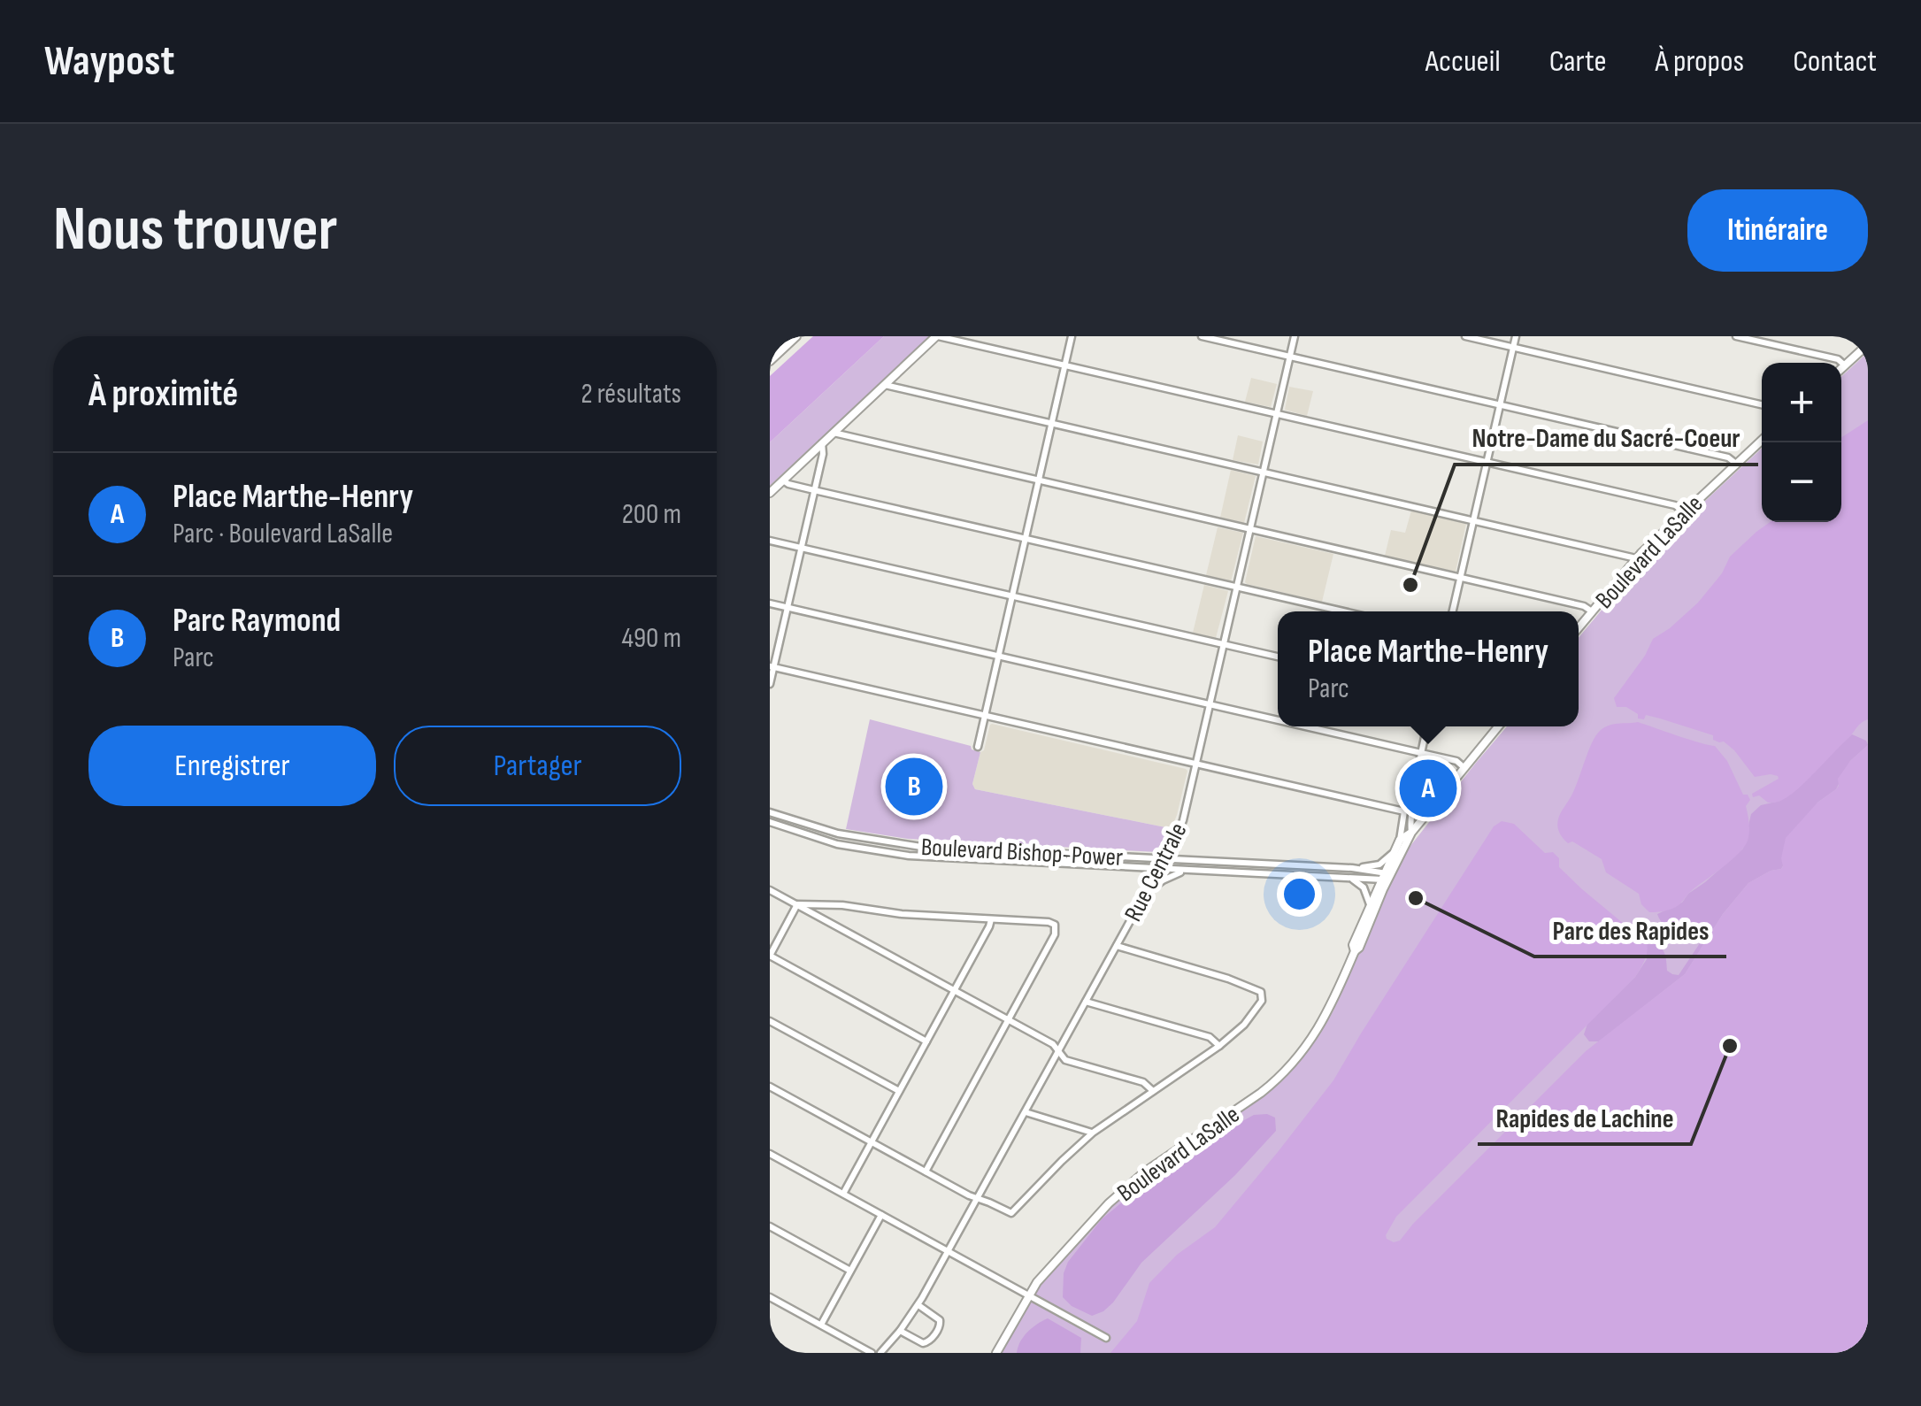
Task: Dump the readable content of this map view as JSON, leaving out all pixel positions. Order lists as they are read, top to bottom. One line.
{"streets":{"main road":["Boulevard LaSalle"],"street":["Boulevard Bishop-Power","Rue Centrale"]},"crossings":[["Boulevard LaSalle","Boulevard Bishop-Power"],["Boulevard Bishop-Power","Rue Centrale"]],"places":["Notre-Dame du Sacré-Coeur","Parc des Rapides","Rapides de Lachine"],"page":{"header":"Waypost","nav":["Accueil","Carte","À propos","Contact"],"buttons":["Itinéraire",["Enregistrer","Partager"]],"title":"Nous trouver","heading":["À proximité","2 résultats"],"map_buttons":["+","−"],"list":[{"mark":"A","name":"Place Marthe-Henry","note":"Parc · Boulevard LaSalle","value":"200 m"},{"mark":"B","name":"Parc Raymond","note":"Parc","value":"490 m"}],"popup":["Place Marthe-Henry","Parc"],"pins":["B","A"]}}
